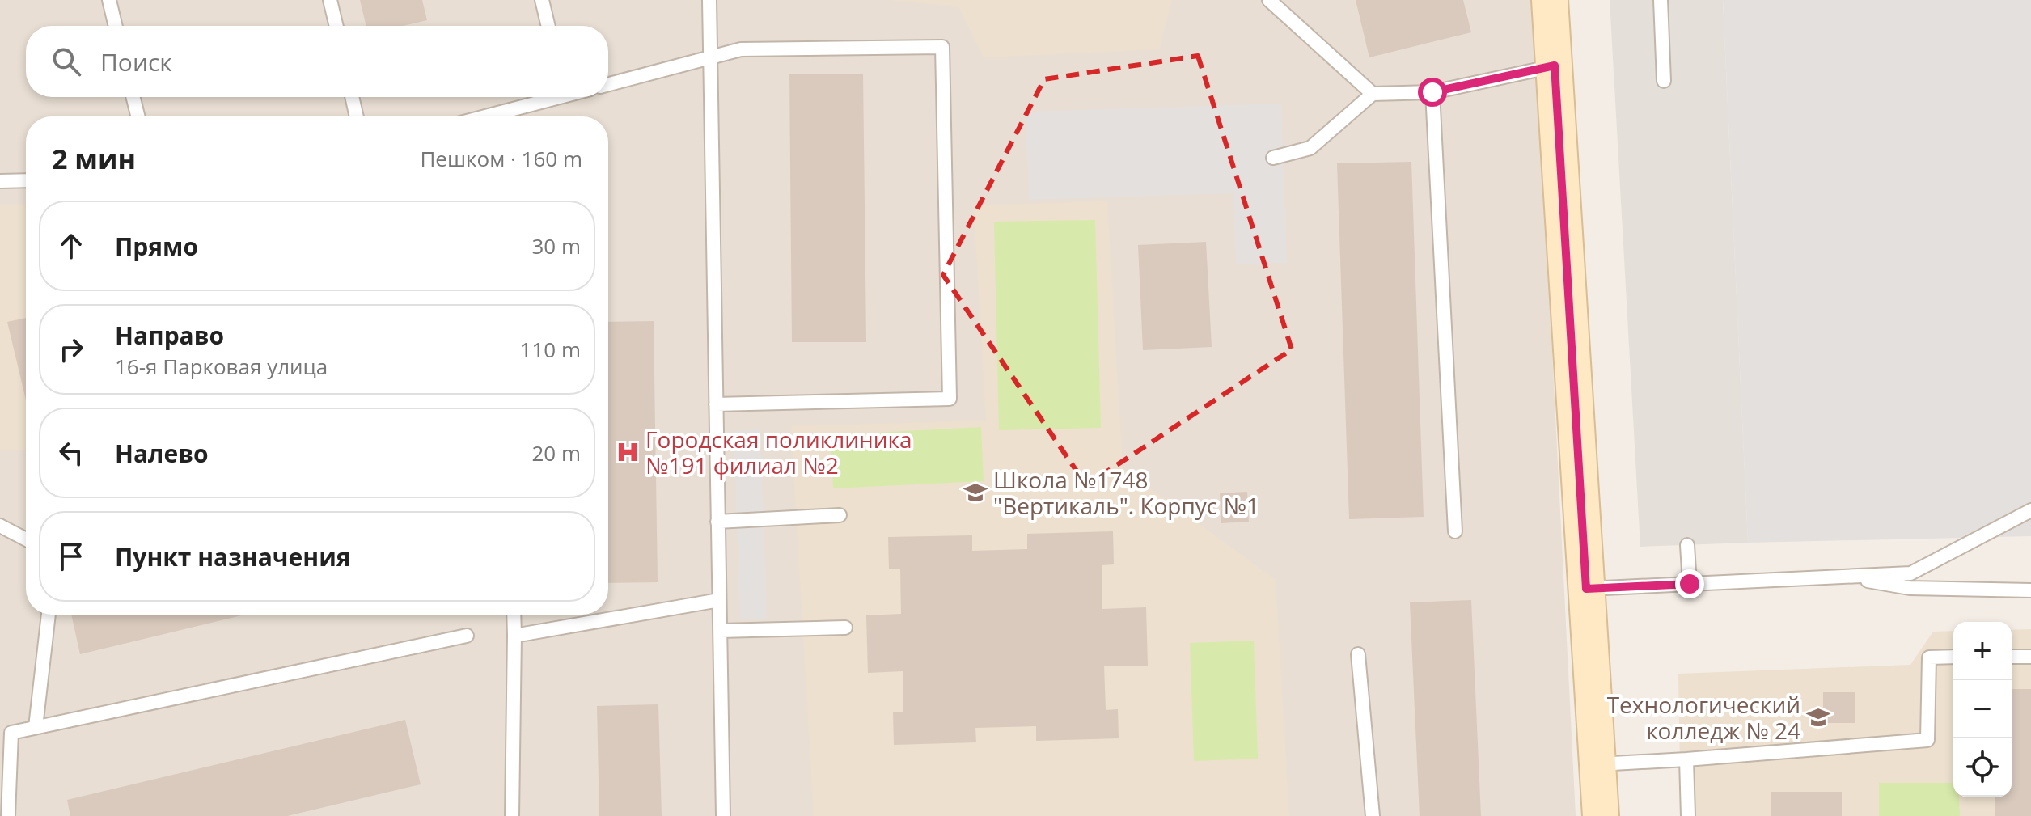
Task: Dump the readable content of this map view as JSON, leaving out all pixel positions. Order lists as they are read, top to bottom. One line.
{"places":{"hospital":["Городская поликлиника №191 филиал №2"],"school or university":["Школа №1748 \"Вертикаль\". Корпус №1","Технологический колледж № 24"]},"page":{"search":"Поиск","heading":["2 мин","Пешком · 160 m"],"list":[["Прямо","30 m"],["Направо","16-я Парковая улица","110 m"],["Налево","20 m"],"Пункт назначения"],"map_buttons":["+","−"]}}
